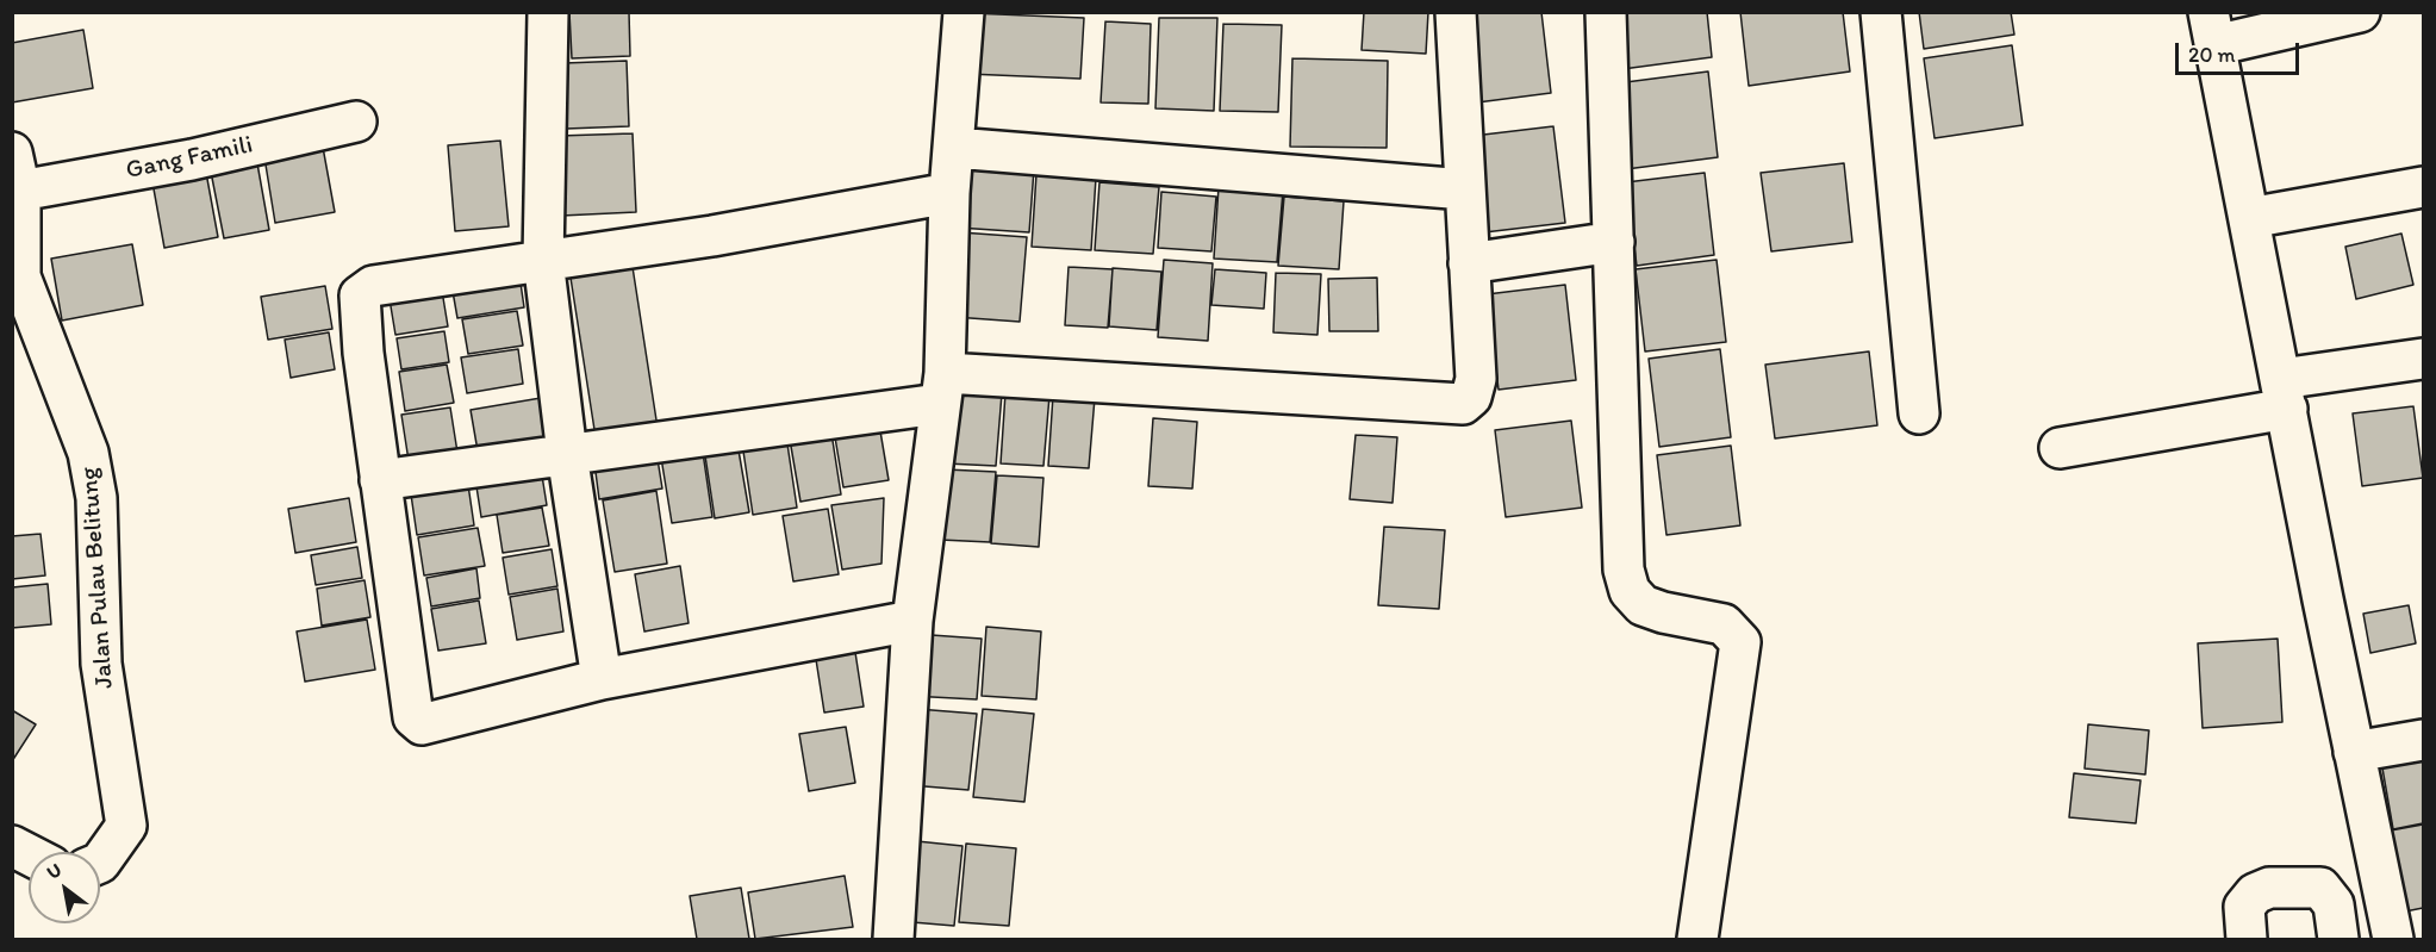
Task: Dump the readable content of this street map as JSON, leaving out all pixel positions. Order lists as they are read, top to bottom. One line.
{"streets":{"street":["Gang Famili","Jalan Pulau Belitung"]},"crossings":[["Gang Famili","Jalan Pulau Belitung"]],"scale_bar":"20 m","north":"top left"}
